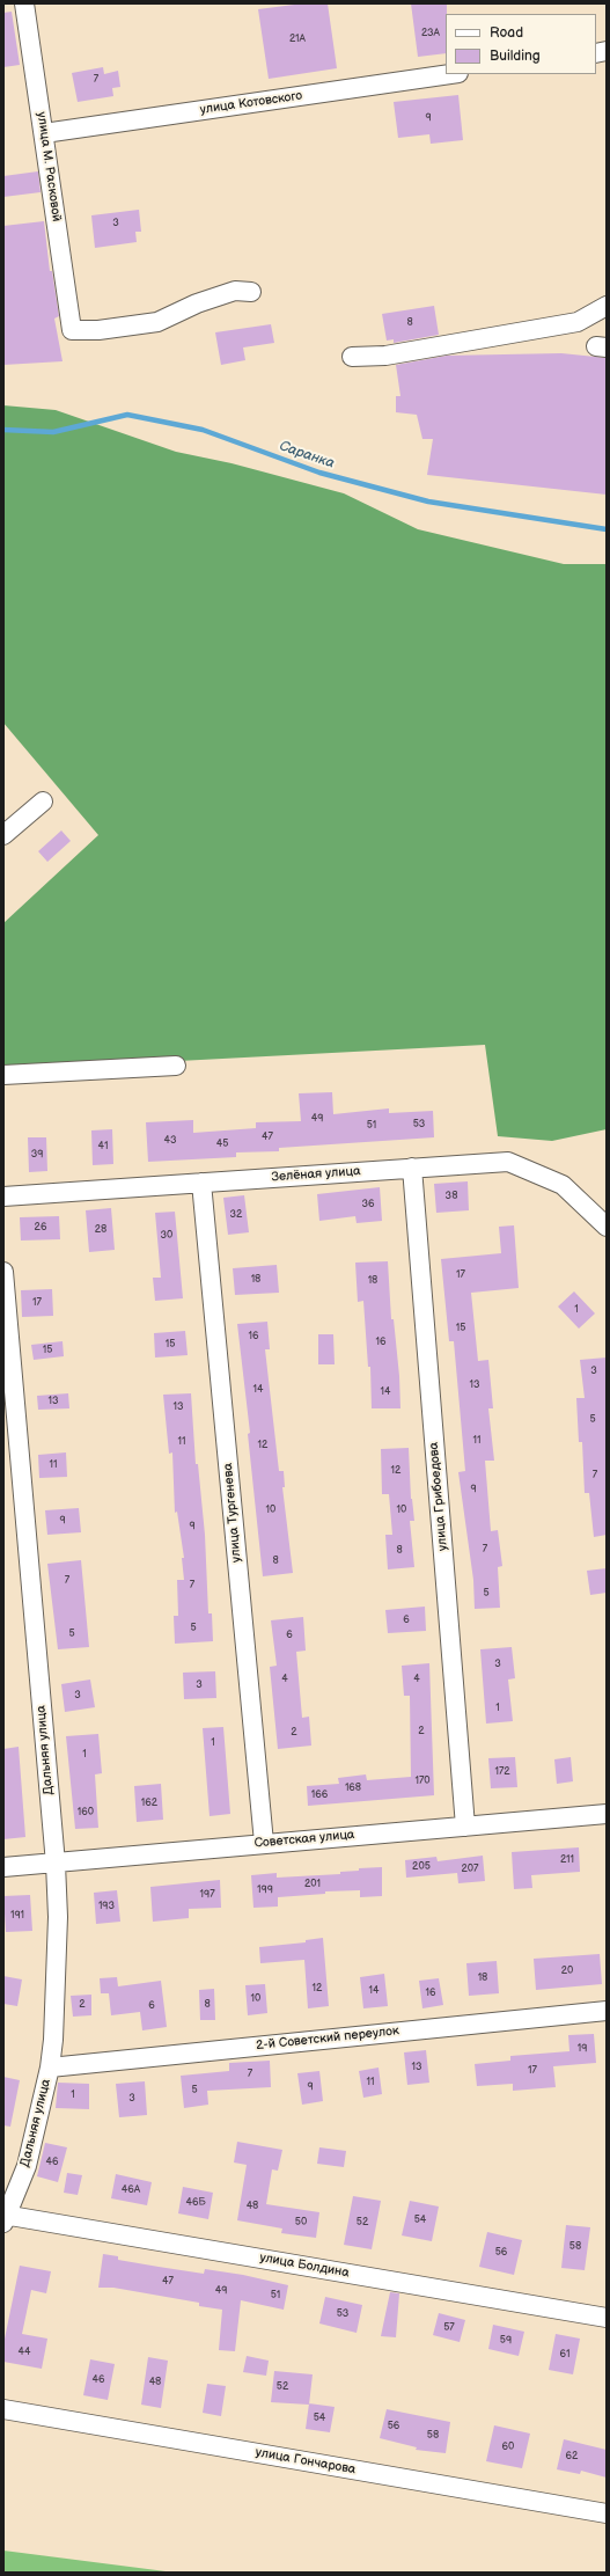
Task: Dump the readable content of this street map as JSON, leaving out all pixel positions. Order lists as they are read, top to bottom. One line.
{"streets":{"street":["улица Котовского","улица М. Расковой","Зелёная улица","улица Грибоедова","улица Тургенева","Дальняя улица","Советская улица","2-й Советский переулок","улица Болдина","улица Гончарова"]},"crossings":[["улица Котовского","улица М. Расковой"],["Зелёная улица","улица Грибоедова"],["Зелёная улица","улица Тургенева"],["улица Грибоедова","Советская улица"],["улица Тургенева","Советская улица"],["Дальняя улица","Советская улица"],["Дальняя улица","2-й Советский переулок"],["Дальняя улица","улица Болдина"]],"water":["Саранка"],"house_numbers":["23А","21А","7","9","3","8","49","53","51","47","43","45","41","39","38","36","32","26","28","30","17","18","18","17","1","15","16","16","15","15","3","13","14","14","13","13","5","11","11","12","11","12","7","9","10","10","9","9","7","8","8","7","7","5","6","5","5","6","3","4","4","3","3","1","2","2","1","1","172","170","168","166","162","160","211","205","207","201","199","197","193","191","20","18","12","14","16","10","2","8","6","19","13","17","7","11","9","5","1","3","46","46А","46Б","48","54","50","52","58","56","47","49","51","53","57","59","44","61","46","48","52","54","56","58","60","62"],"legend":["Road","Building"]}
